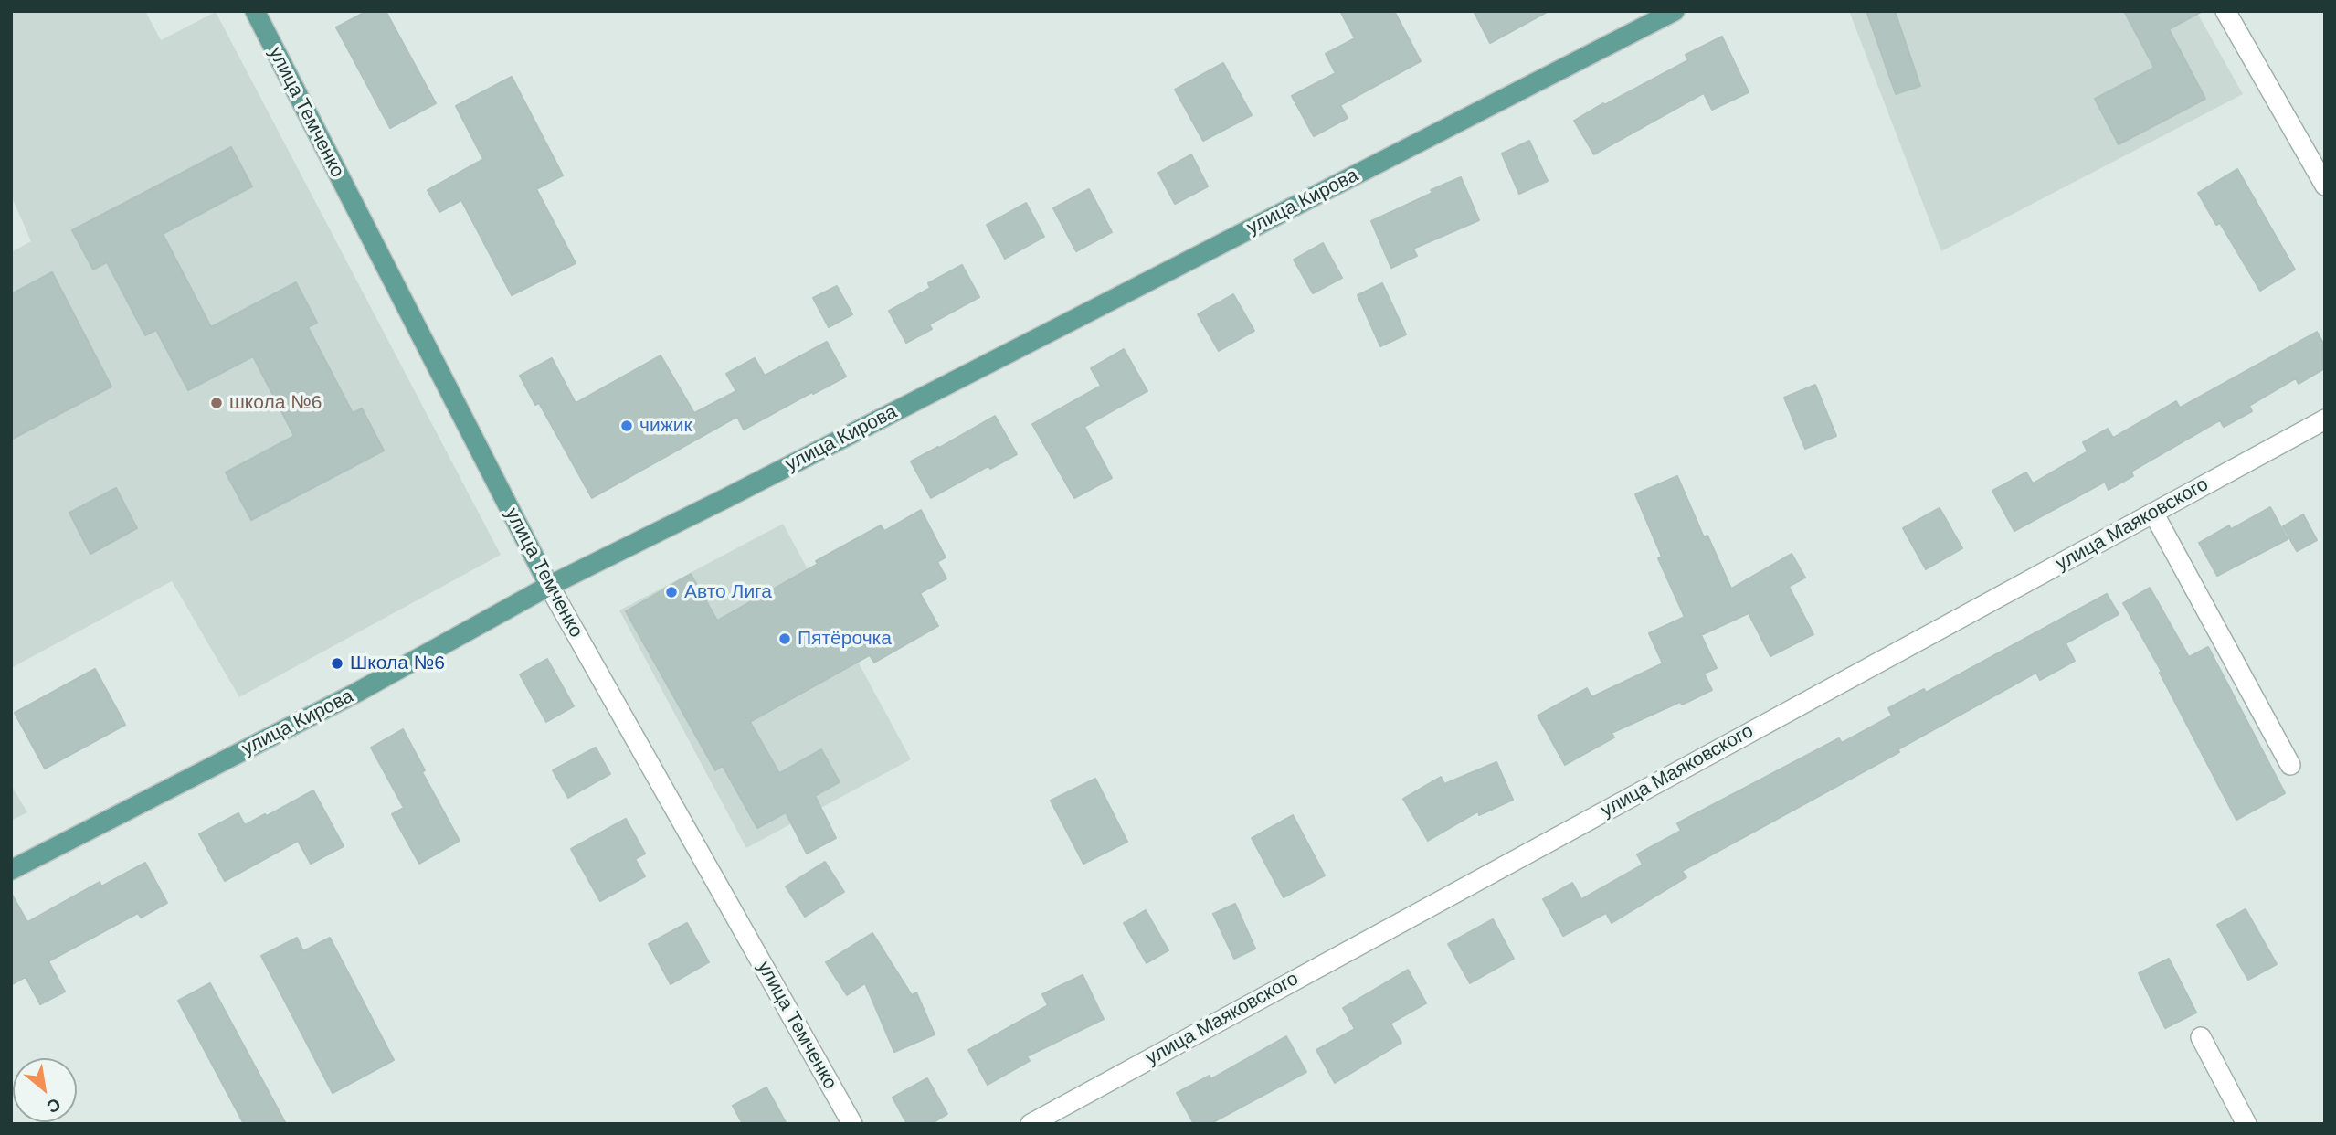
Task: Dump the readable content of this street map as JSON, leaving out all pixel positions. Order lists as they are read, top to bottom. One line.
{"streets":{"main road":["улица Темченко","улица Кирова"],"street":["улица Маяковского"]},"crossings":[["улица Темченко","улица Кирова"]],"places":["школа №6","чижик","Авто Лига","Пятёрочка","Школа №6"],"north":"bottom right"}
